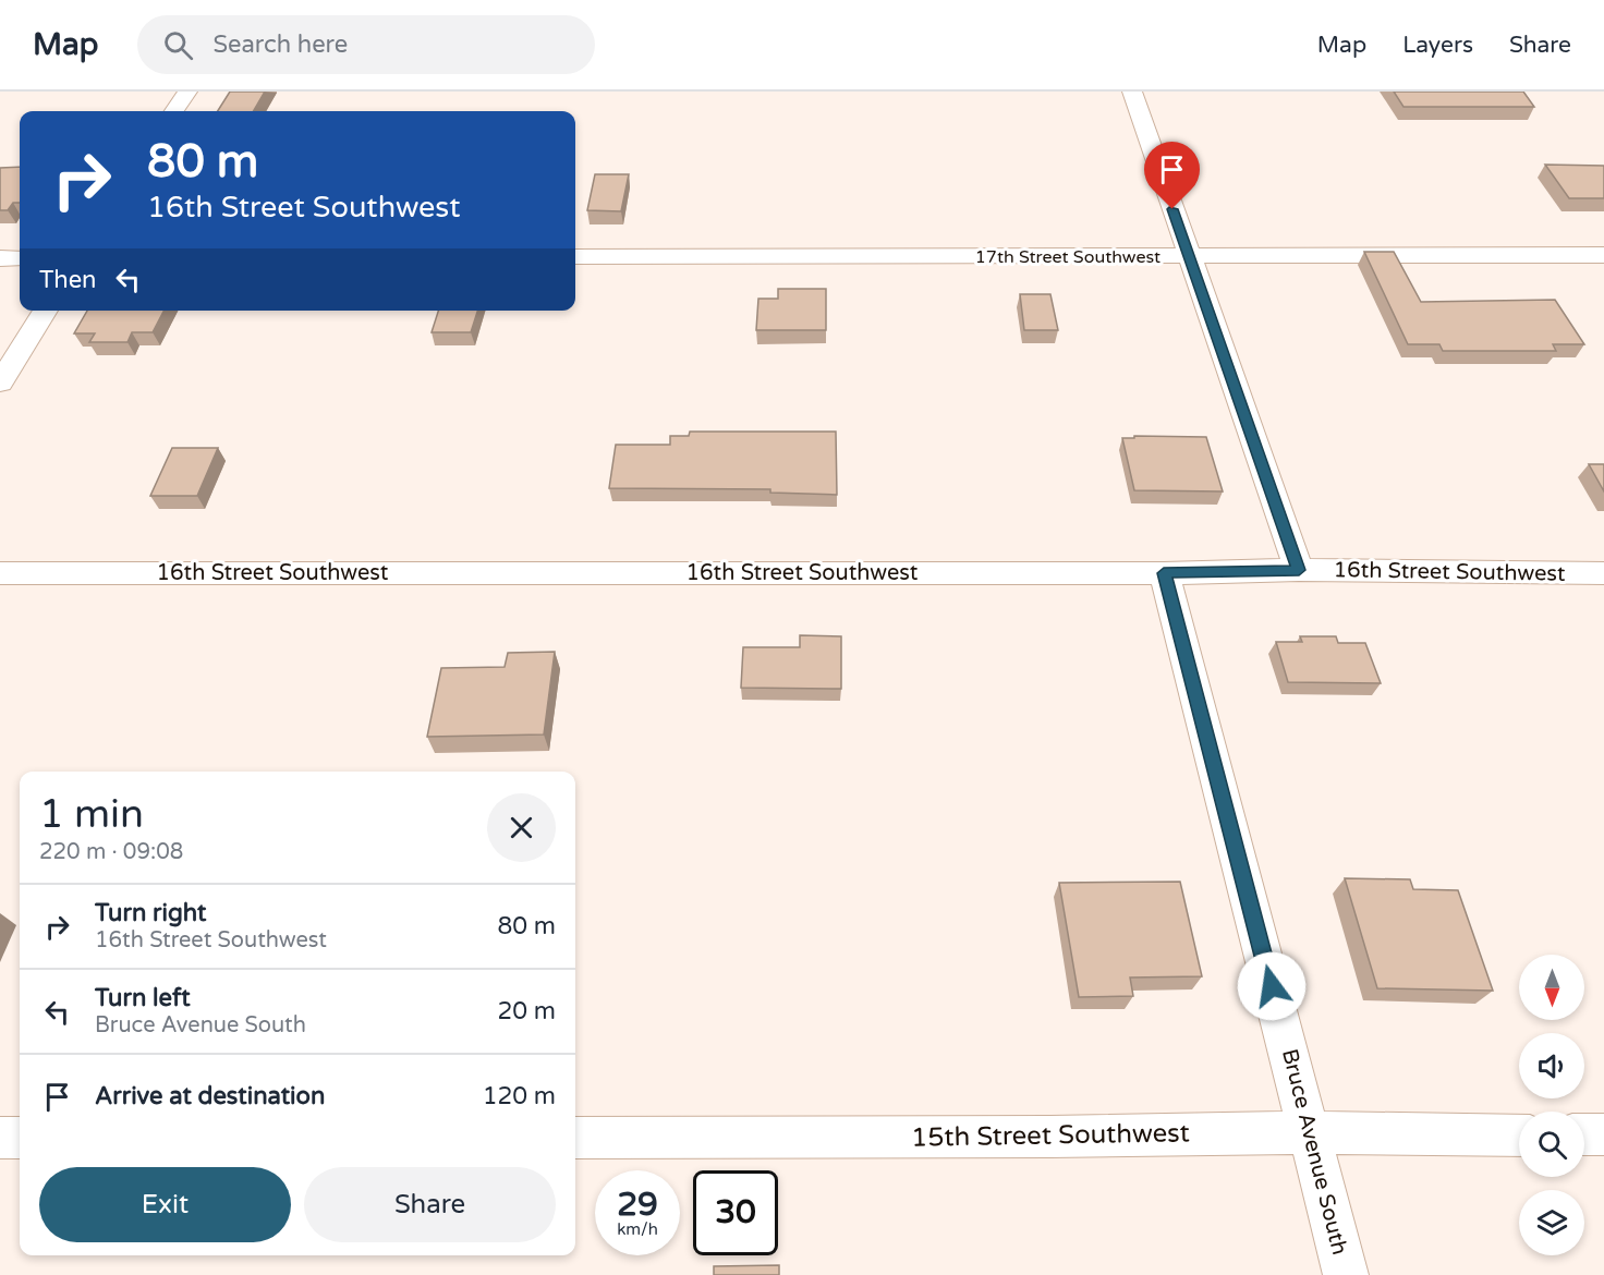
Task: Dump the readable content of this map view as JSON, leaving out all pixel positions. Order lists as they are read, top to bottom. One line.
{"streets":{"street":["17th Street Southwest","16th Street Southwest","15th Street Southwest","Bruce Avenue South"]},"crossings":[["16th Street Southwest","Bruce Avenue South"],["15th Street Southwest","Bruce Avenue South"]],"north":"bottom","page":{"header":"Map","search":"Search here","nav":["Map","Layers","Share"],"turn":["80 m","16th Street Southwest"],"then":"Then","heading":["1 min","220 m · 09:08"],"list":[{"name":"Turn right","note":"16th Street Southwest","value":"80 m"},{"name":"Turn left","note":"Bruce Avenue South","value":"20 m"},{"name":"Arrive at destination","value":"120 m"}],"buttons":["Exit","Share"],"speed":"29 km/h","limit":"30"}}
